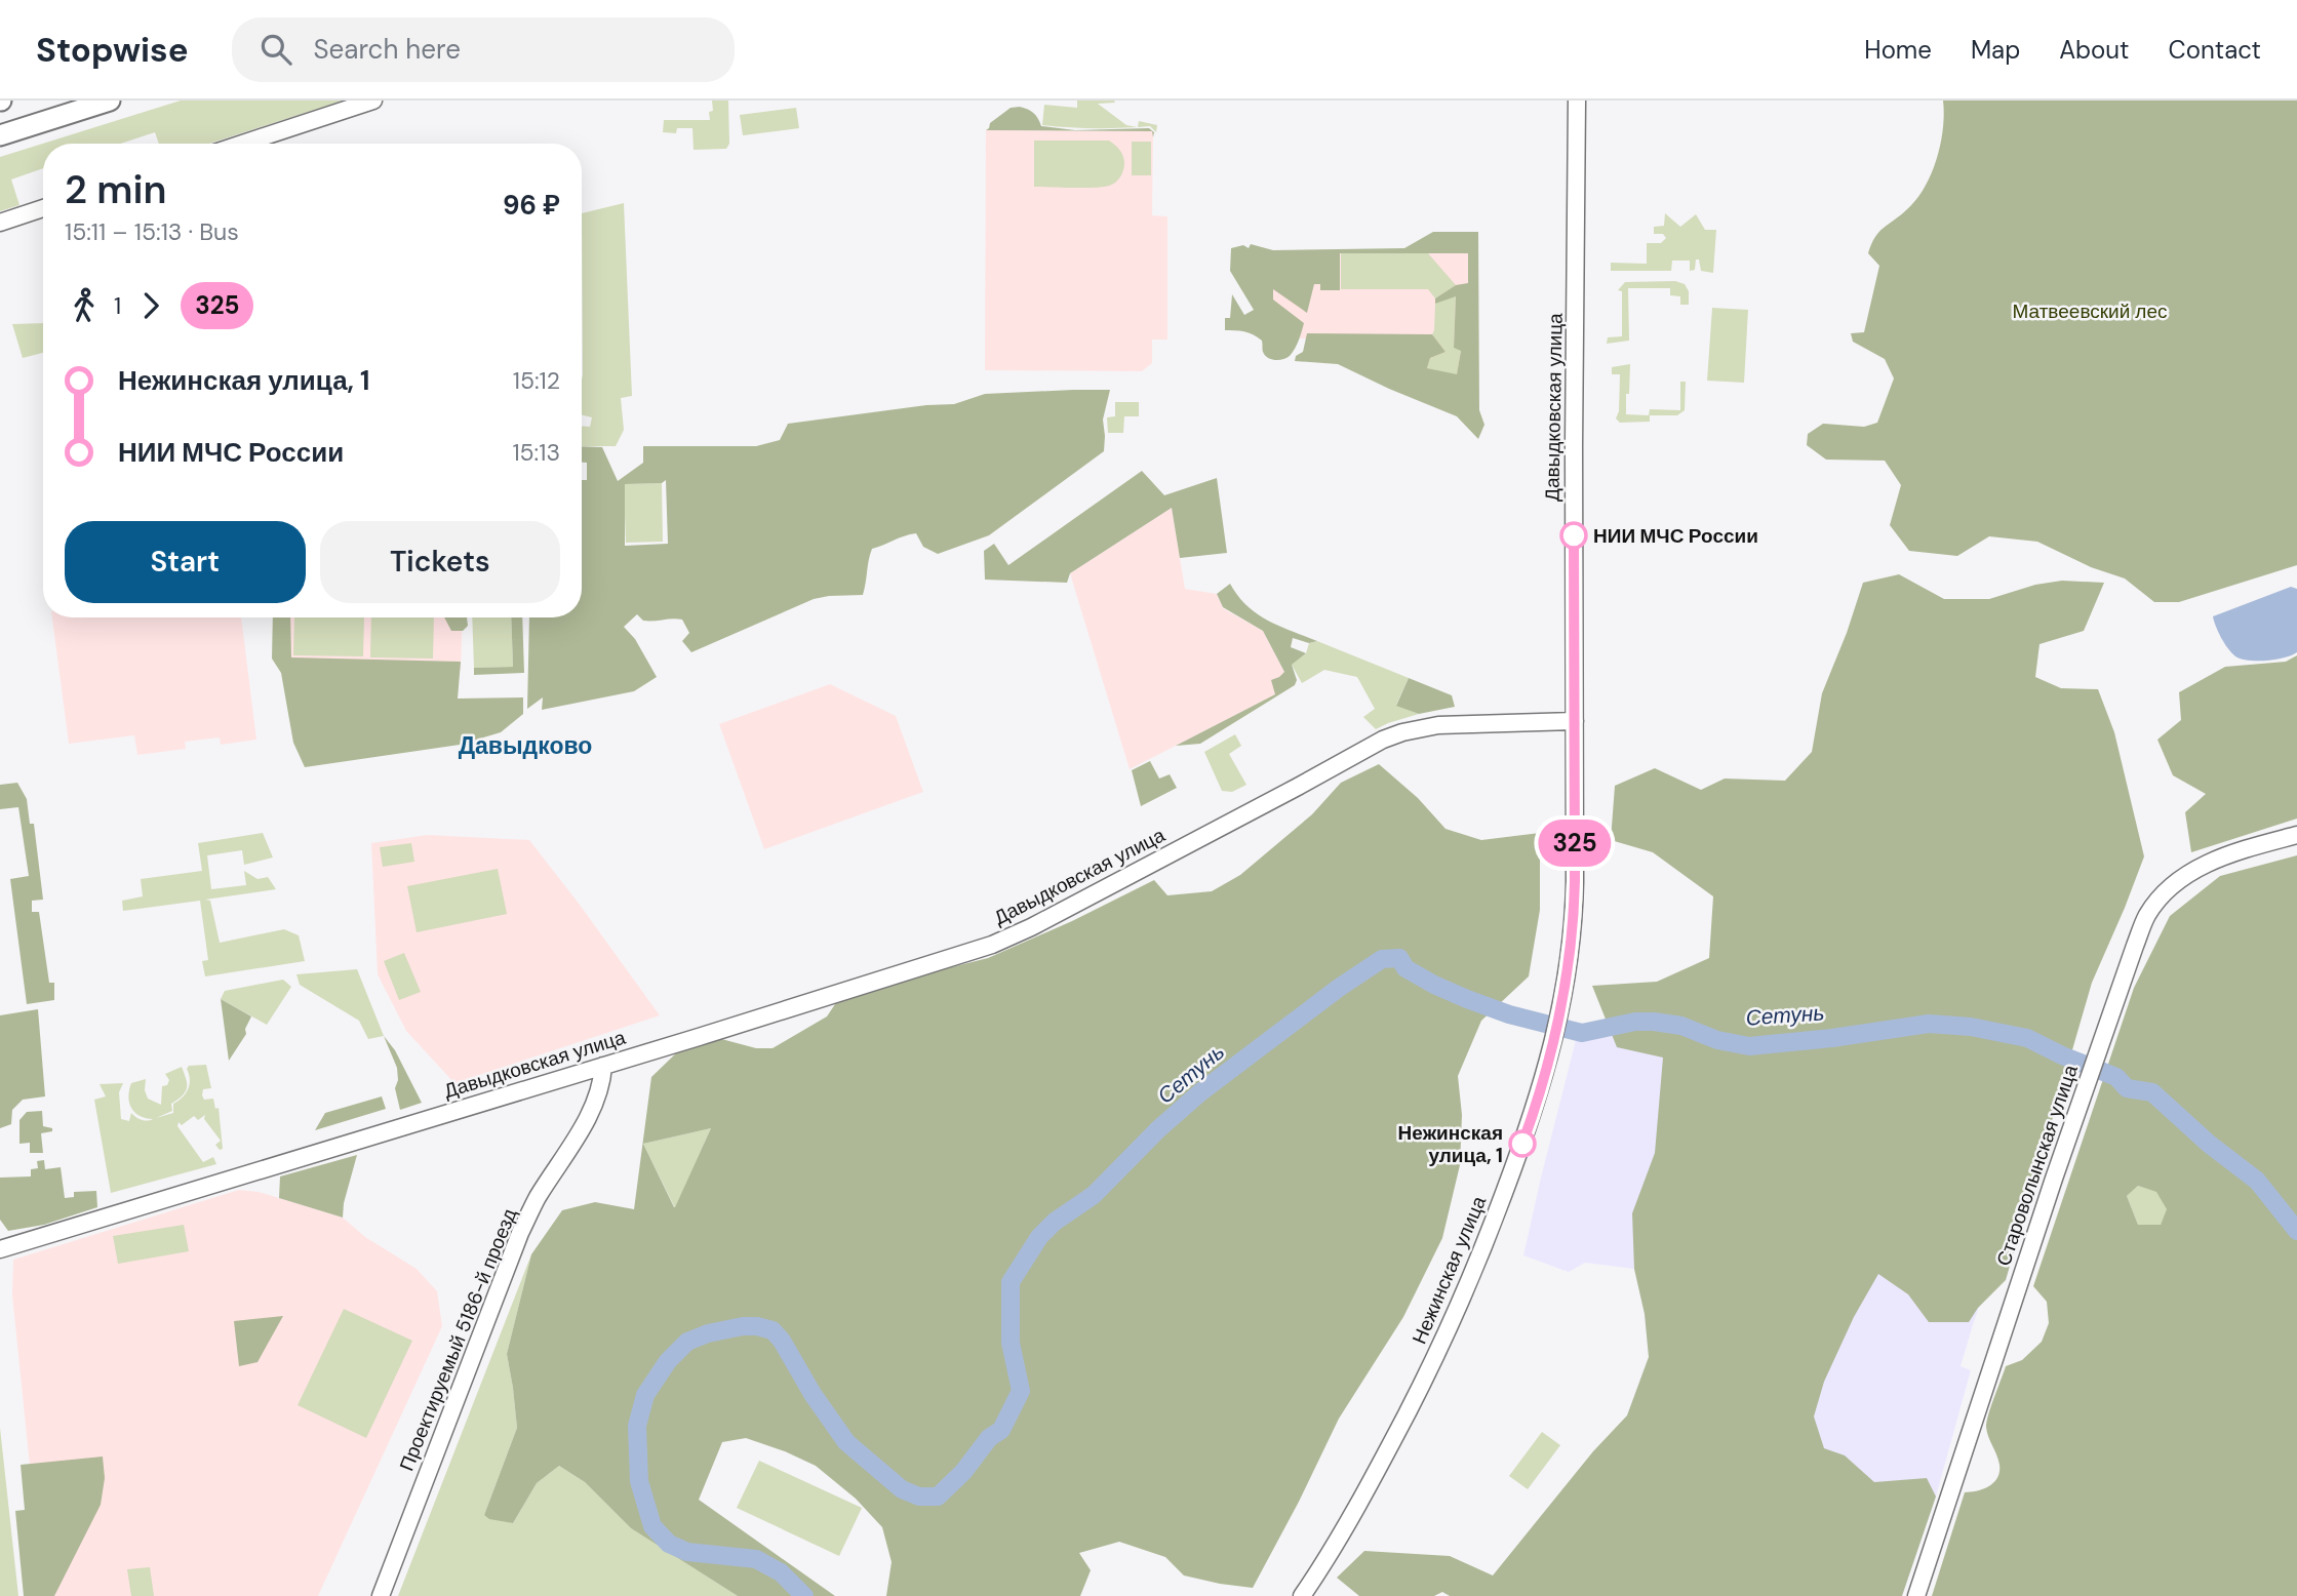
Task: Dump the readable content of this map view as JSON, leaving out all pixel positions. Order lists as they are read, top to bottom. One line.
{"streets":{"street":["Давыдковская улица","Староволынская улица","Нежинская улица","Проектируемый 5186-й проезд"]},"crossings":[["Давыдковская улица","Нежинская улица"],["Давыдковская улица","Проектируемый 5186-й проезд"]],"districts":["Давыдково"],"water":["Сетунь"],"parks":["Матвеевский лес"],"places":["НИИ МЧС России","Нежинская улица, 1"],"lines":["bus line 325"],"page":{"header":"Stopwise","search":"Search here","nav":["Home","Map","About","Contact"],"on_map":"325","heading":["2 min","15:11 – 15:13 · Bus","96 ₽"],"legs":["1","325"],"list":[{"name":"Нежинская улица, 1","value":"15:12"},{"name":"НИИ МЧС России","value":"15:13"}],"buttons":["Start","Tickets"]}}
